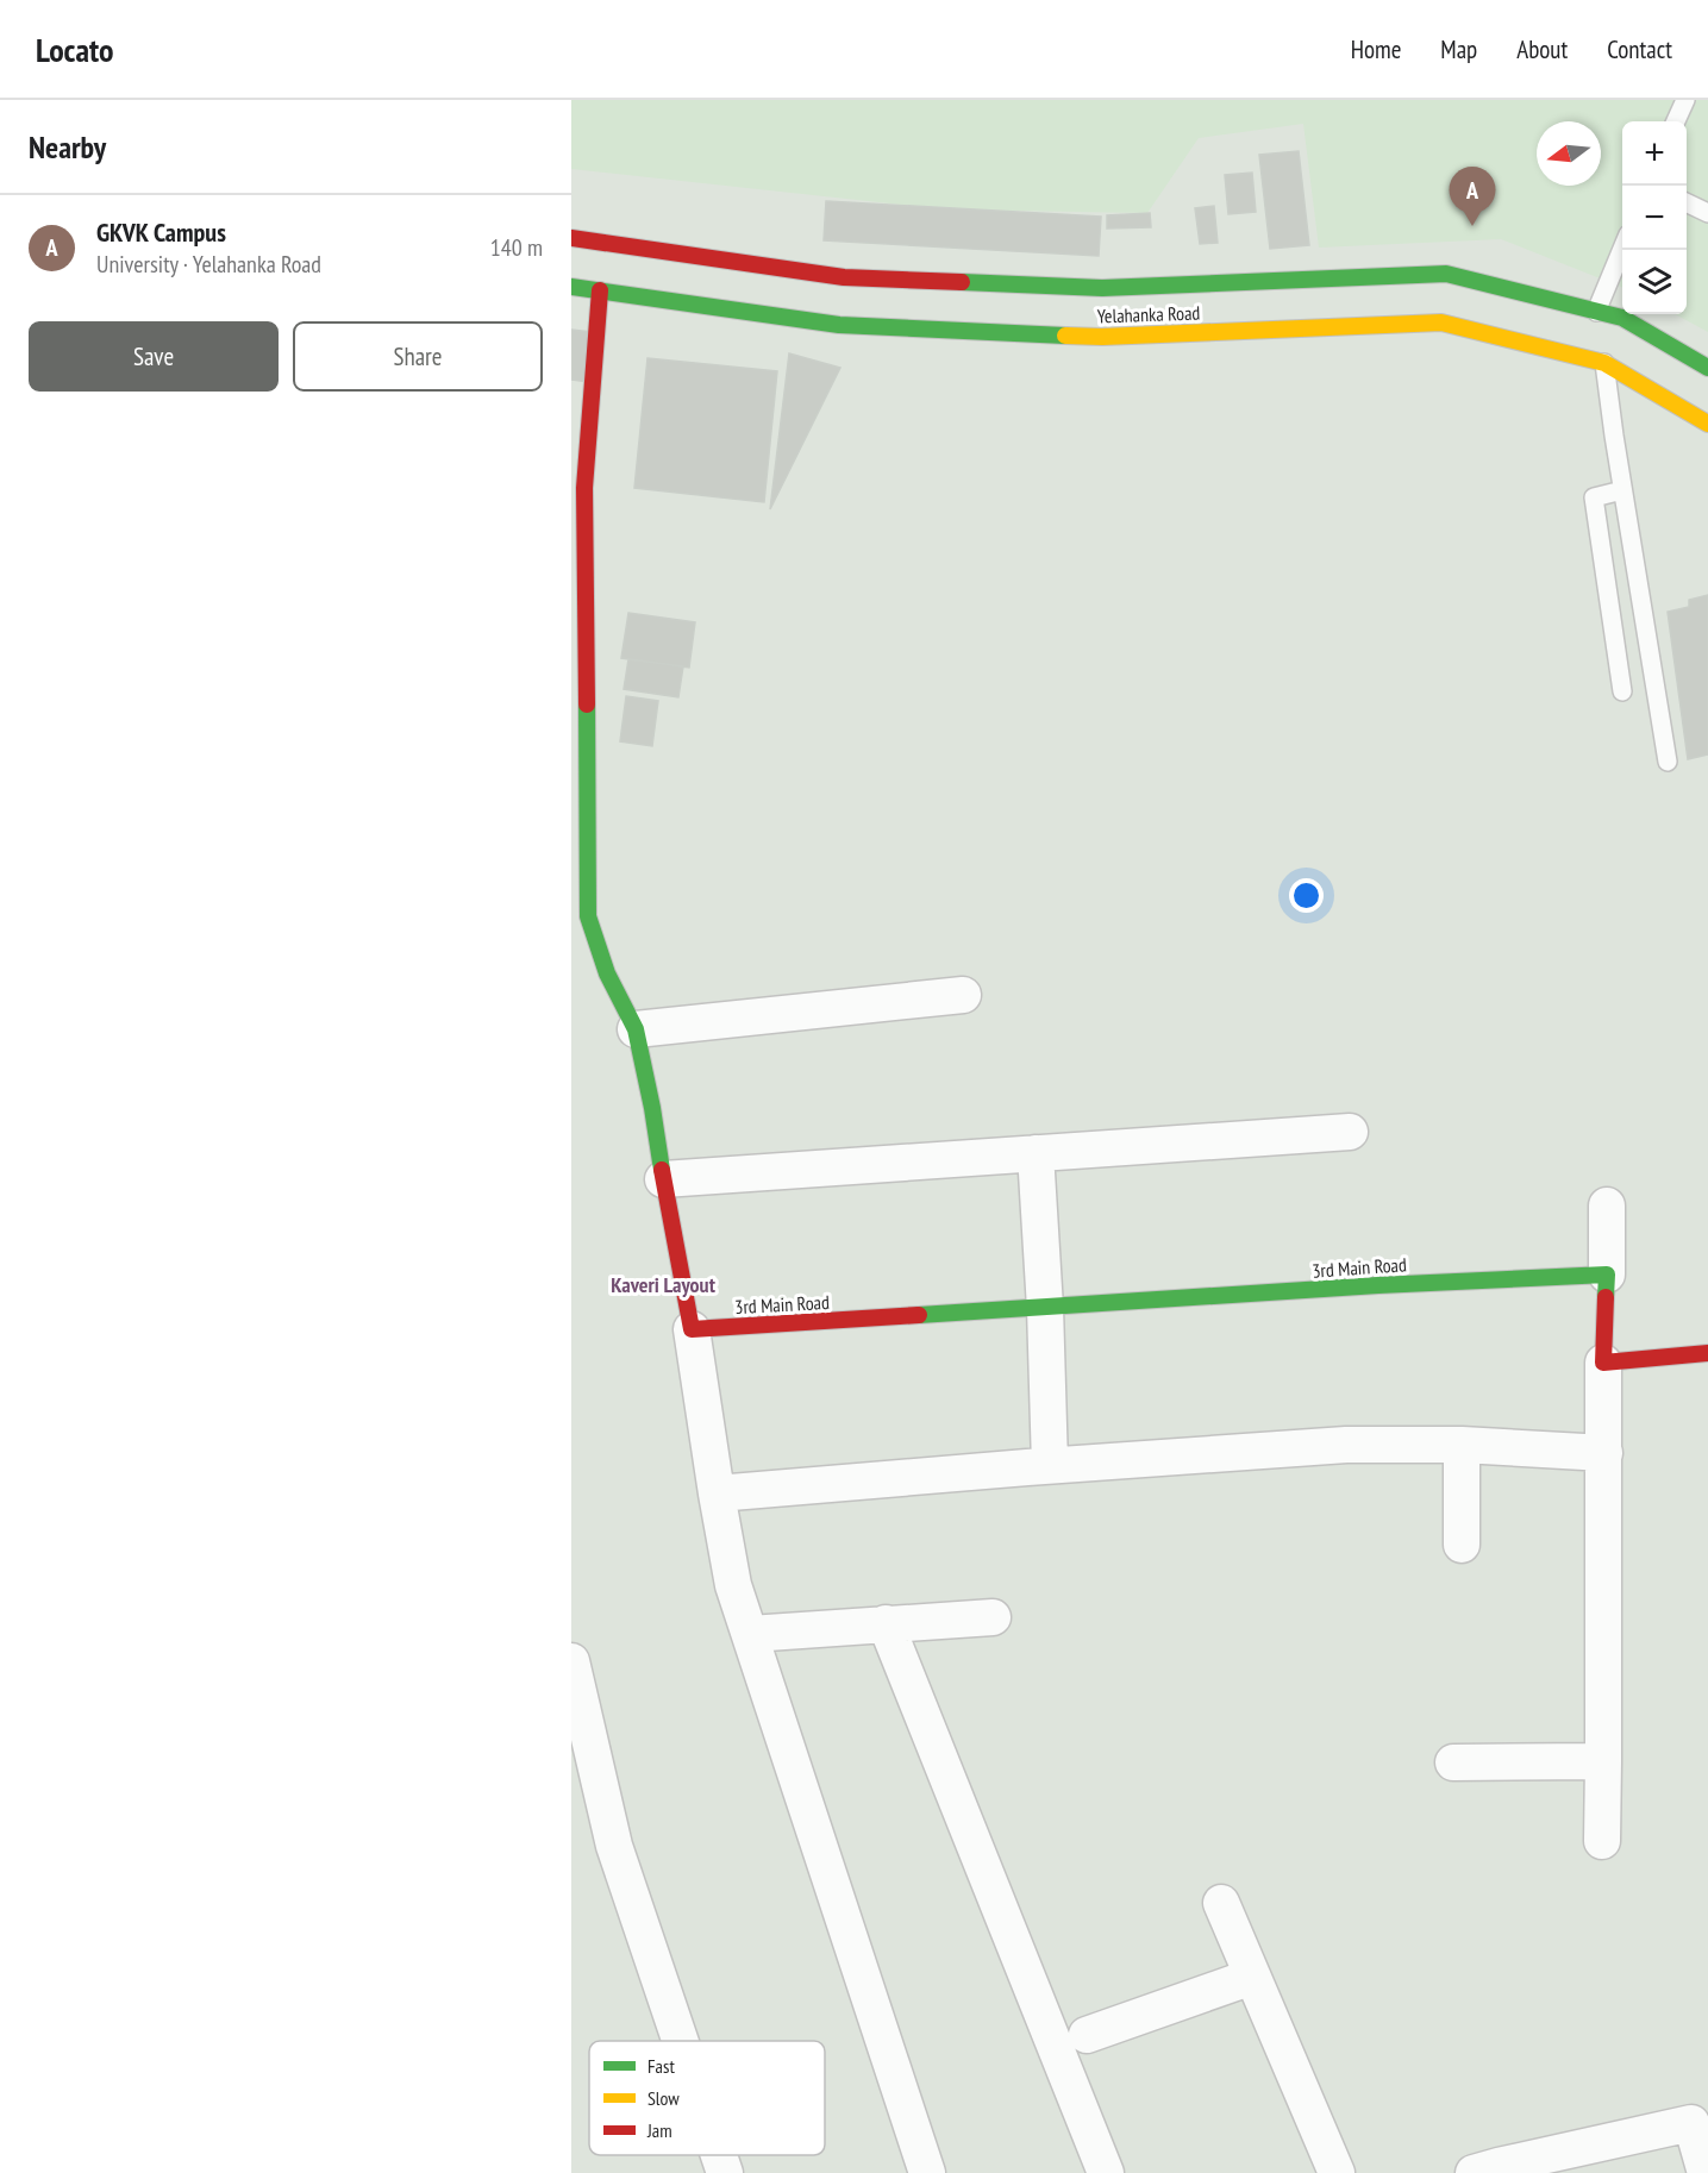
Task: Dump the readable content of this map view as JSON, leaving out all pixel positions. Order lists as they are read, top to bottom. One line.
{"streets":{"main road":["Yelahanka Road","3rd Main Road"]},"districts":["Kaveri Layout"],"legend":["Fast","Slow","Jam"],"north":"left","page":{"header":"Locato","nav":["Home","Map","About","Contact"],"heading":"Nearby","map_buttons":["+","−"],"pins":"A","list":[{"mark":"A","name":"GKVK Campus","note":"University · Yelahanka Road","value":"140 m"}],"buttons":["Save","Share"]}}
